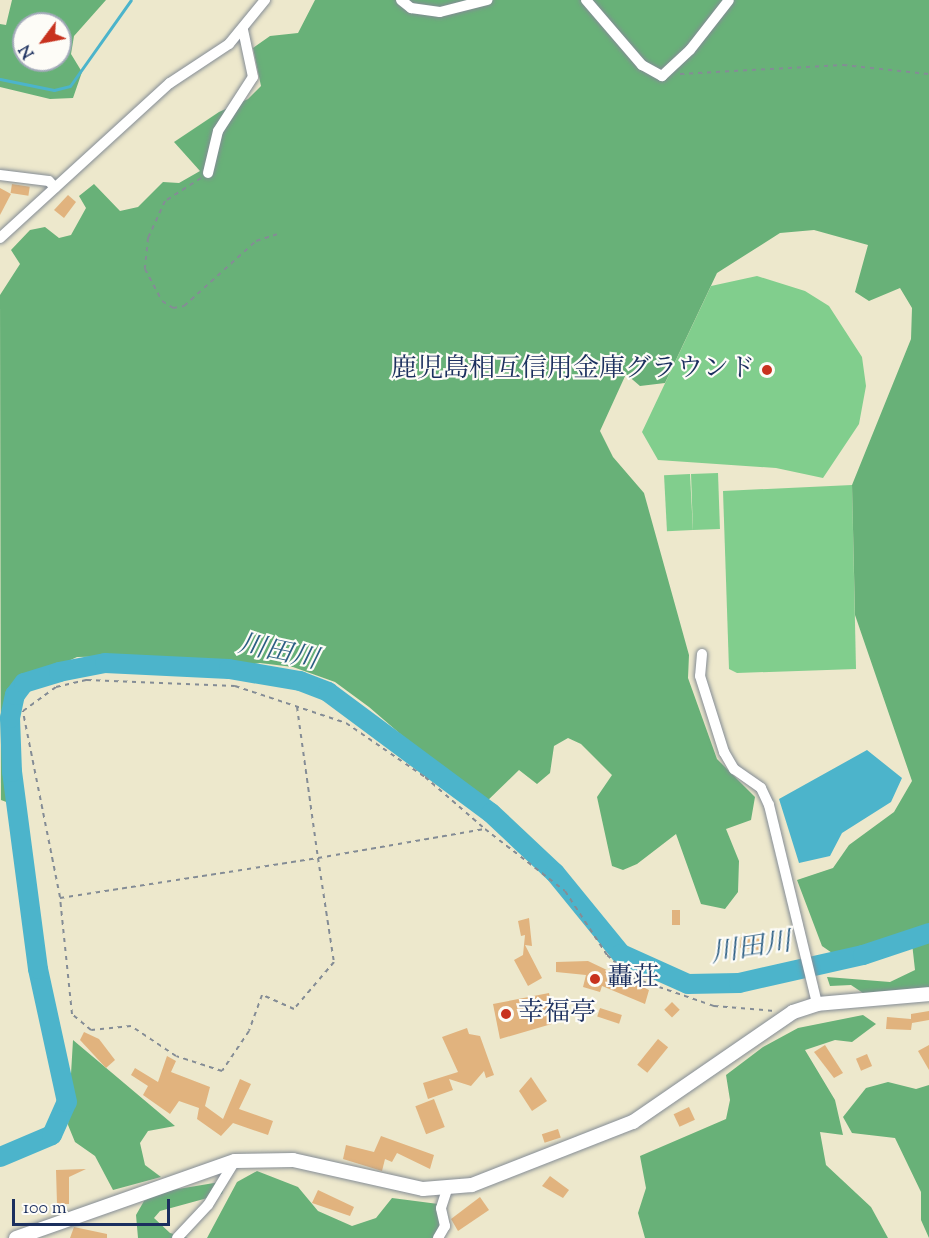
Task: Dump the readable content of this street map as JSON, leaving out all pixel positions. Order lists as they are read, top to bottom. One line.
{"water":["川田川"],"places":["鹿児島相互信用金庫グラウンド","轟荘","幸福亭"],"scale_bar":"100 m","north":"bottom left"}
